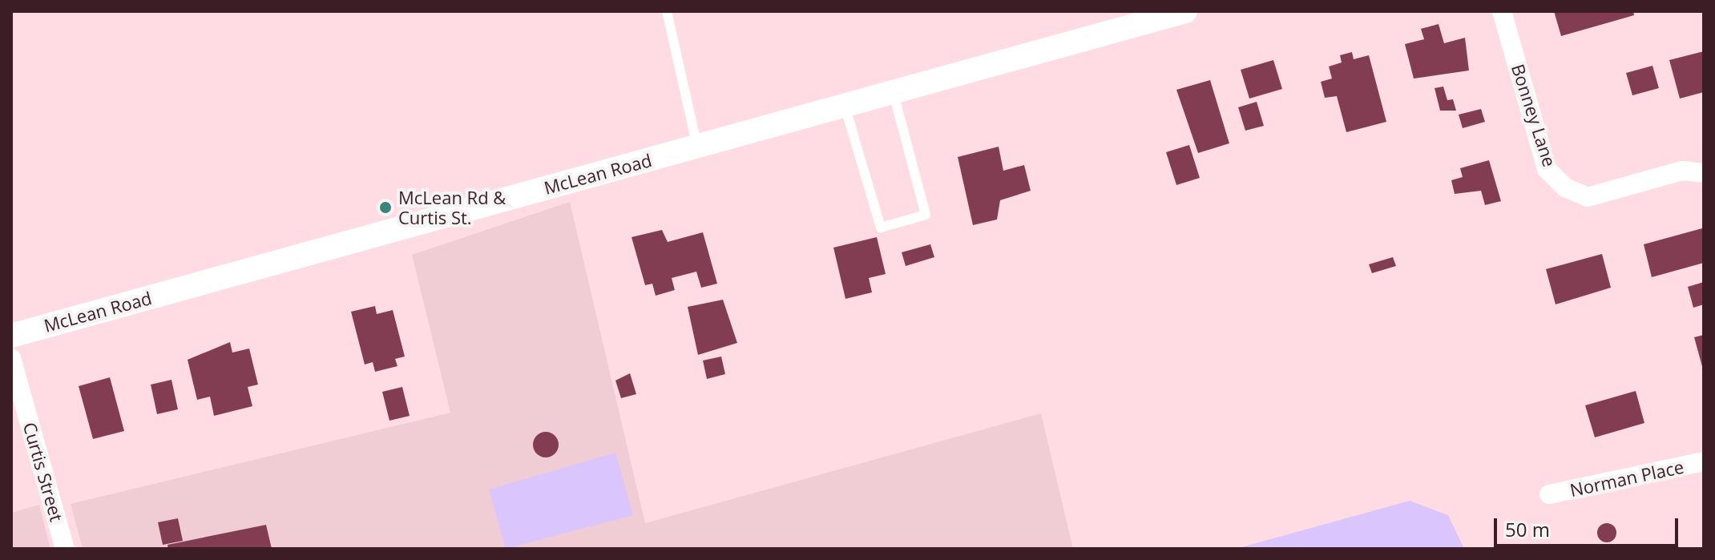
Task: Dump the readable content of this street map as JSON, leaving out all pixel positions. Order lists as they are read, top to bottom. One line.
{"streets":{"street":["Bonney Lane","McLean Road","Curtis Street","Norman Place"]},"places":["McLean Rd & Curtis St."],"scale_bar":"50 m"}
